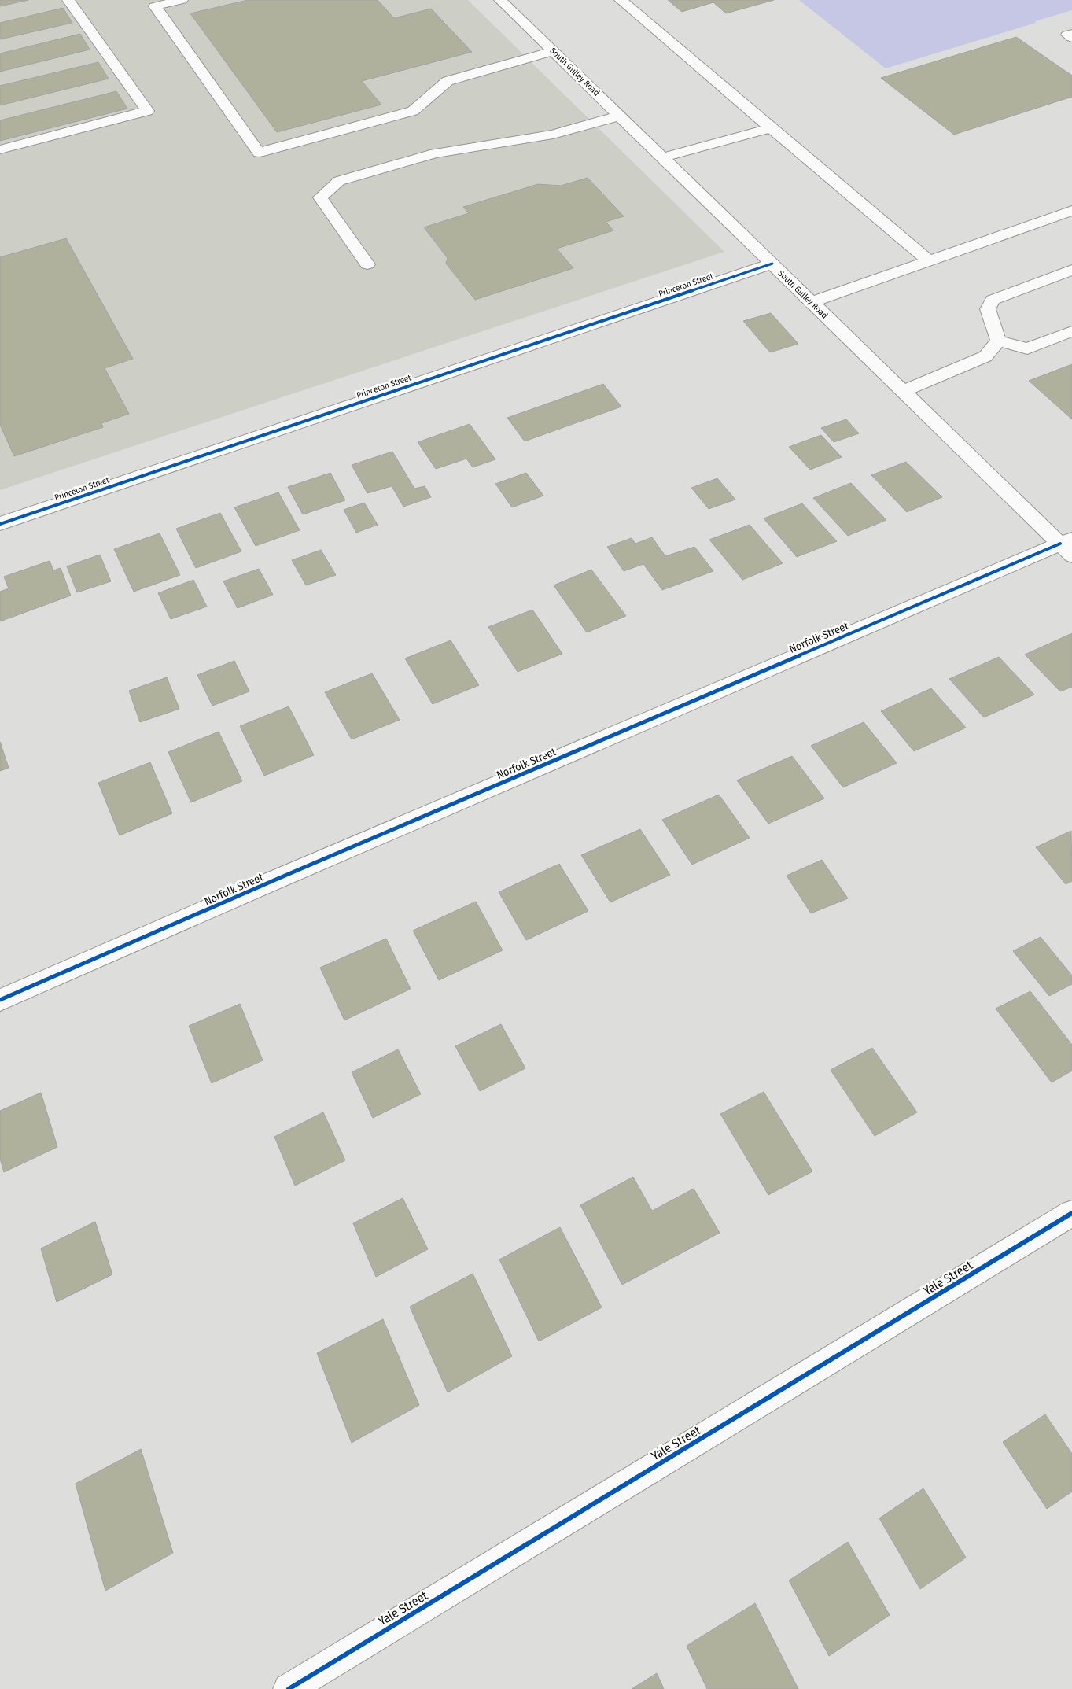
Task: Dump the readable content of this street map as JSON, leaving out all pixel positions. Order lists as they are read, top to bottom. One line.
{"streets":{"street":["South Gulley Road","Princeton Street","Norfolk Street","Yale Street"]},"crossings":[["South Gulley Road","Princeton Street"],["South Gulley Road","Norfolk Street"]]}
